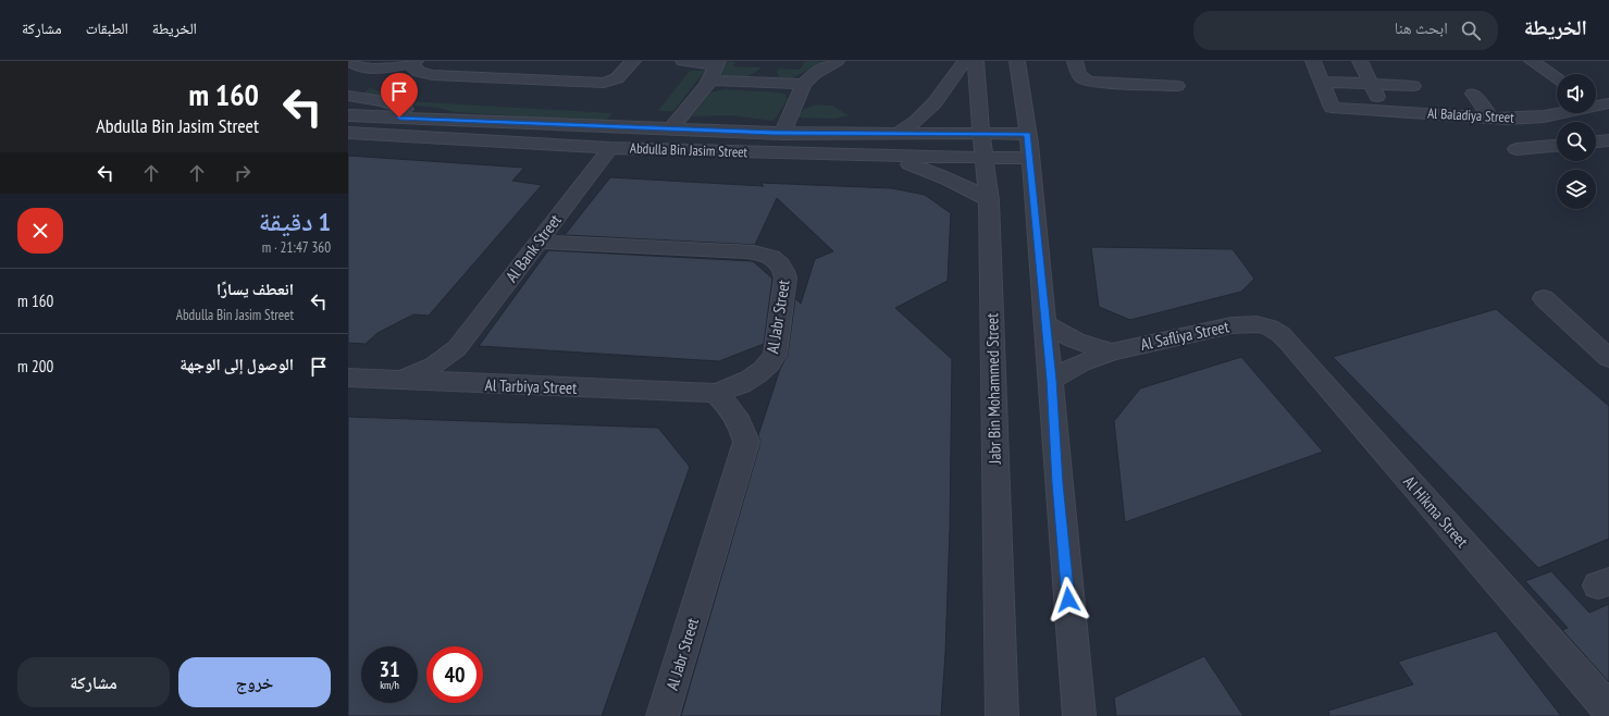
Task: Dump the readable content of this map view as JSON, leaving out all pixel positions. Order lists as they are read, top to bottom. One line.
{"streets":{"street":["Al Baladiya Street","Abdulla Bin Jasim Street","Al Bank Street","Al Jabr Street","Al Safliya Street","Al Tarbiya Street","Jabr Bin Mohammed Street","Al Hikma Street"]},"crossings":[["Abdulla Bin Jasim Street","Al Bank Street"],["Abdulla Bin Jasim Street","Jabr Bin Mohammed Street"],["Al Bank Street","Al Jabr Street"],["Al Bank Street","Al Tarbiya Street"],["Al Jabr Street","Al Tarbiya Street"],["Al Safliya Street","Al Hikma Street"]],"page":{"header":"الخريطة","search":"ابحث هنا","nav":["الخريطة","الطبقات","مشاركة"],"turn":["160 m","Abdulla Bin Jasim Street"],"heading":["1 دقيقة","360 m · 21:47"],"list":[{"name":"انعطف يسارًا","note":"Abdulla Bin Jasim Street","value":"160 m"},{"name":"الوصول إلى الوجهة","value":"200 m"}],"speed":"31 km/h","limit":"40","buttons":["خروج","مشاركة"]}}
